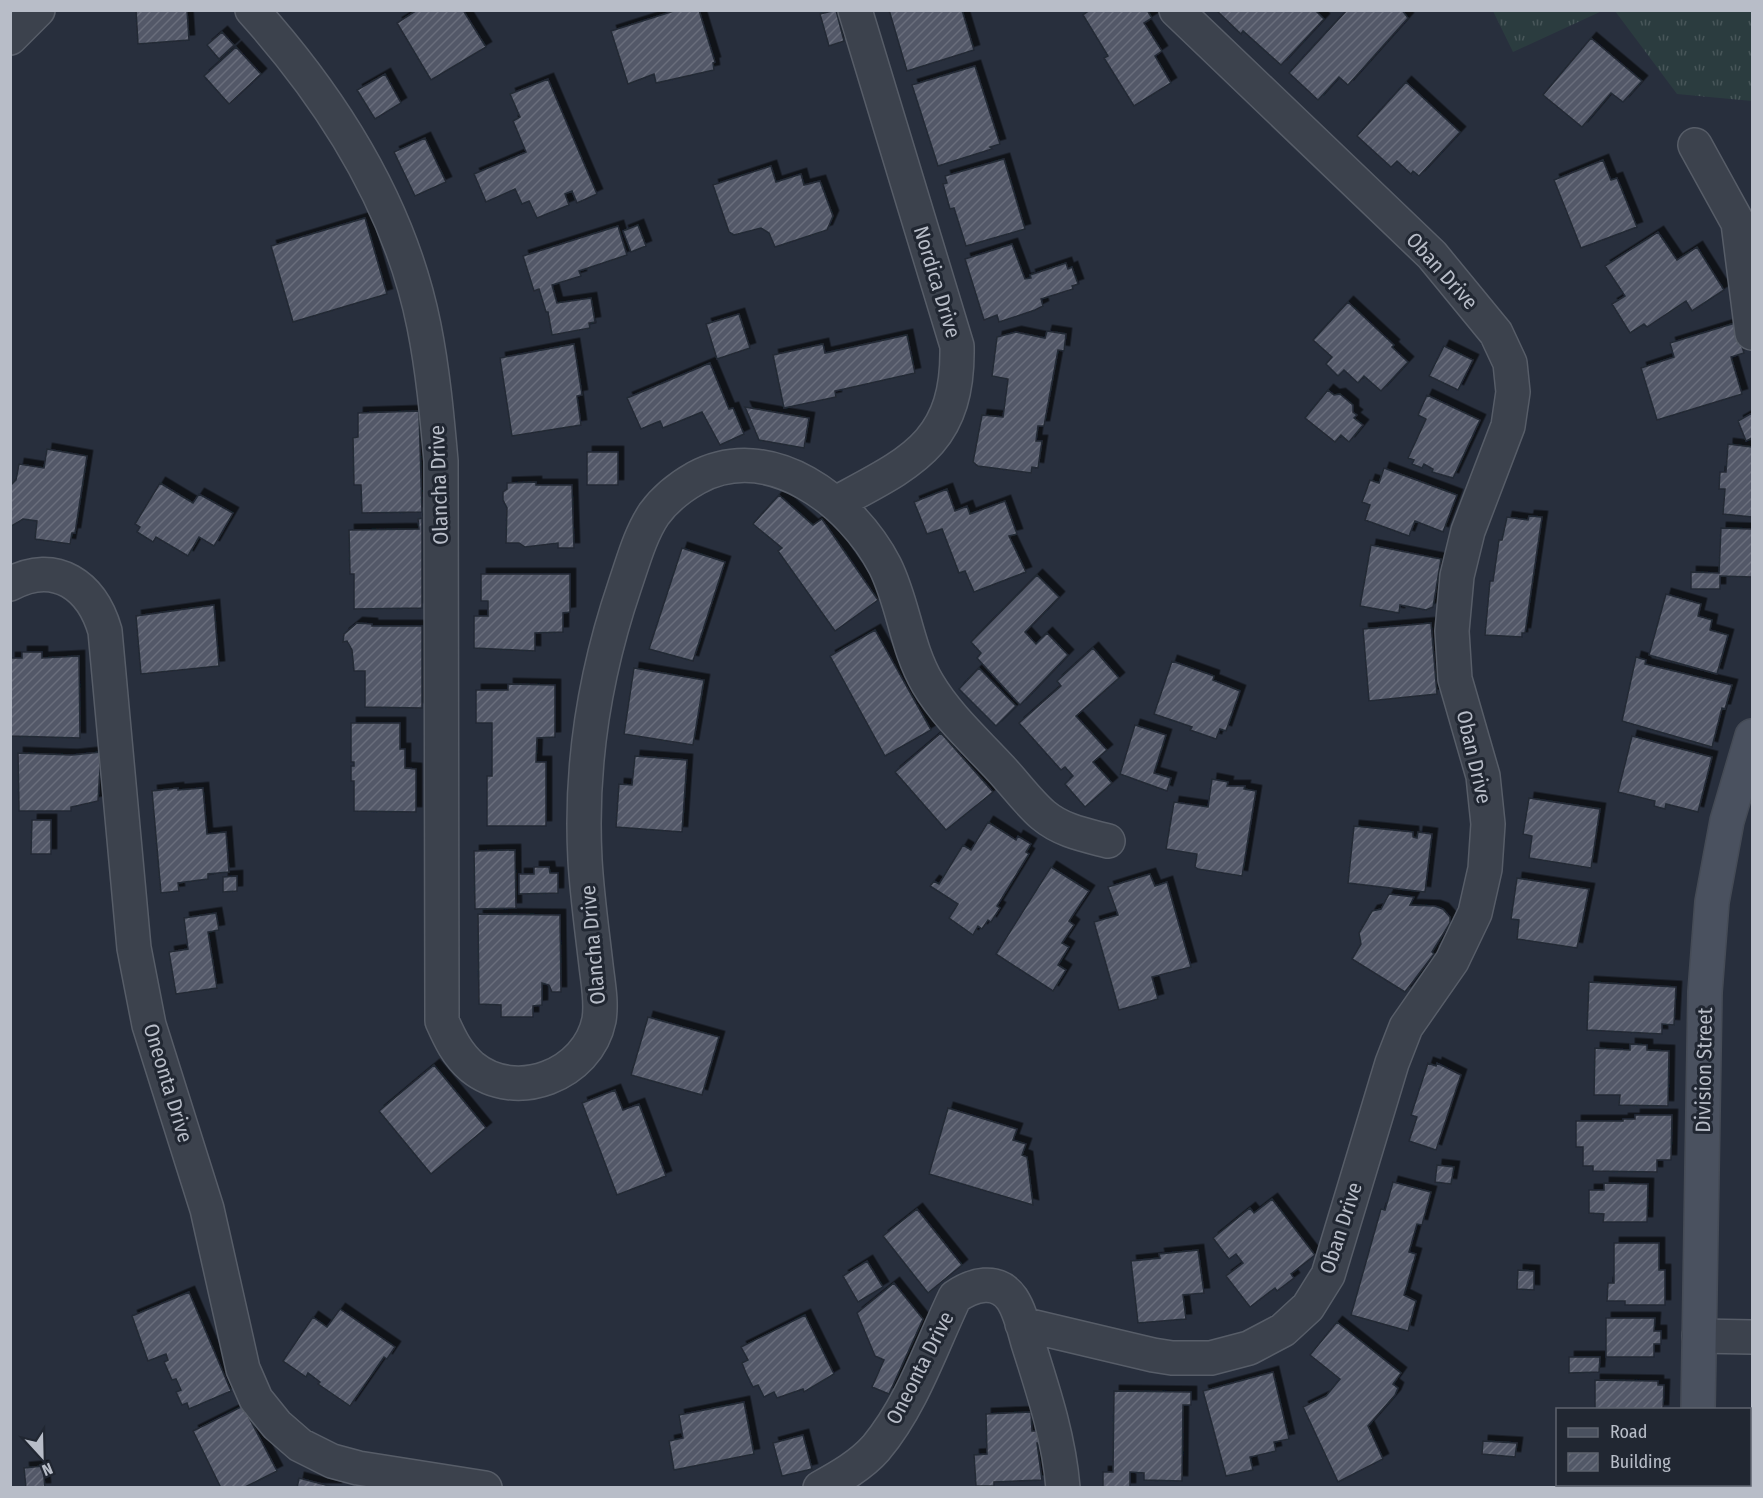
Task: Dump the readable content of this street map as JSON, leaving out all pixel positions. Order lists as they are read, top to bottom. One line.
{"streets":{"street":["Oban Drive","Nordica Drive","Olancha Drive","Division Street","Oneonta Drive"]},"crossings":[["Oban Drive","Oneonta Drive"],["Nordica Drive","Olancha Drive"]],"legend":["Road","Building"],"north":"bottom"}
